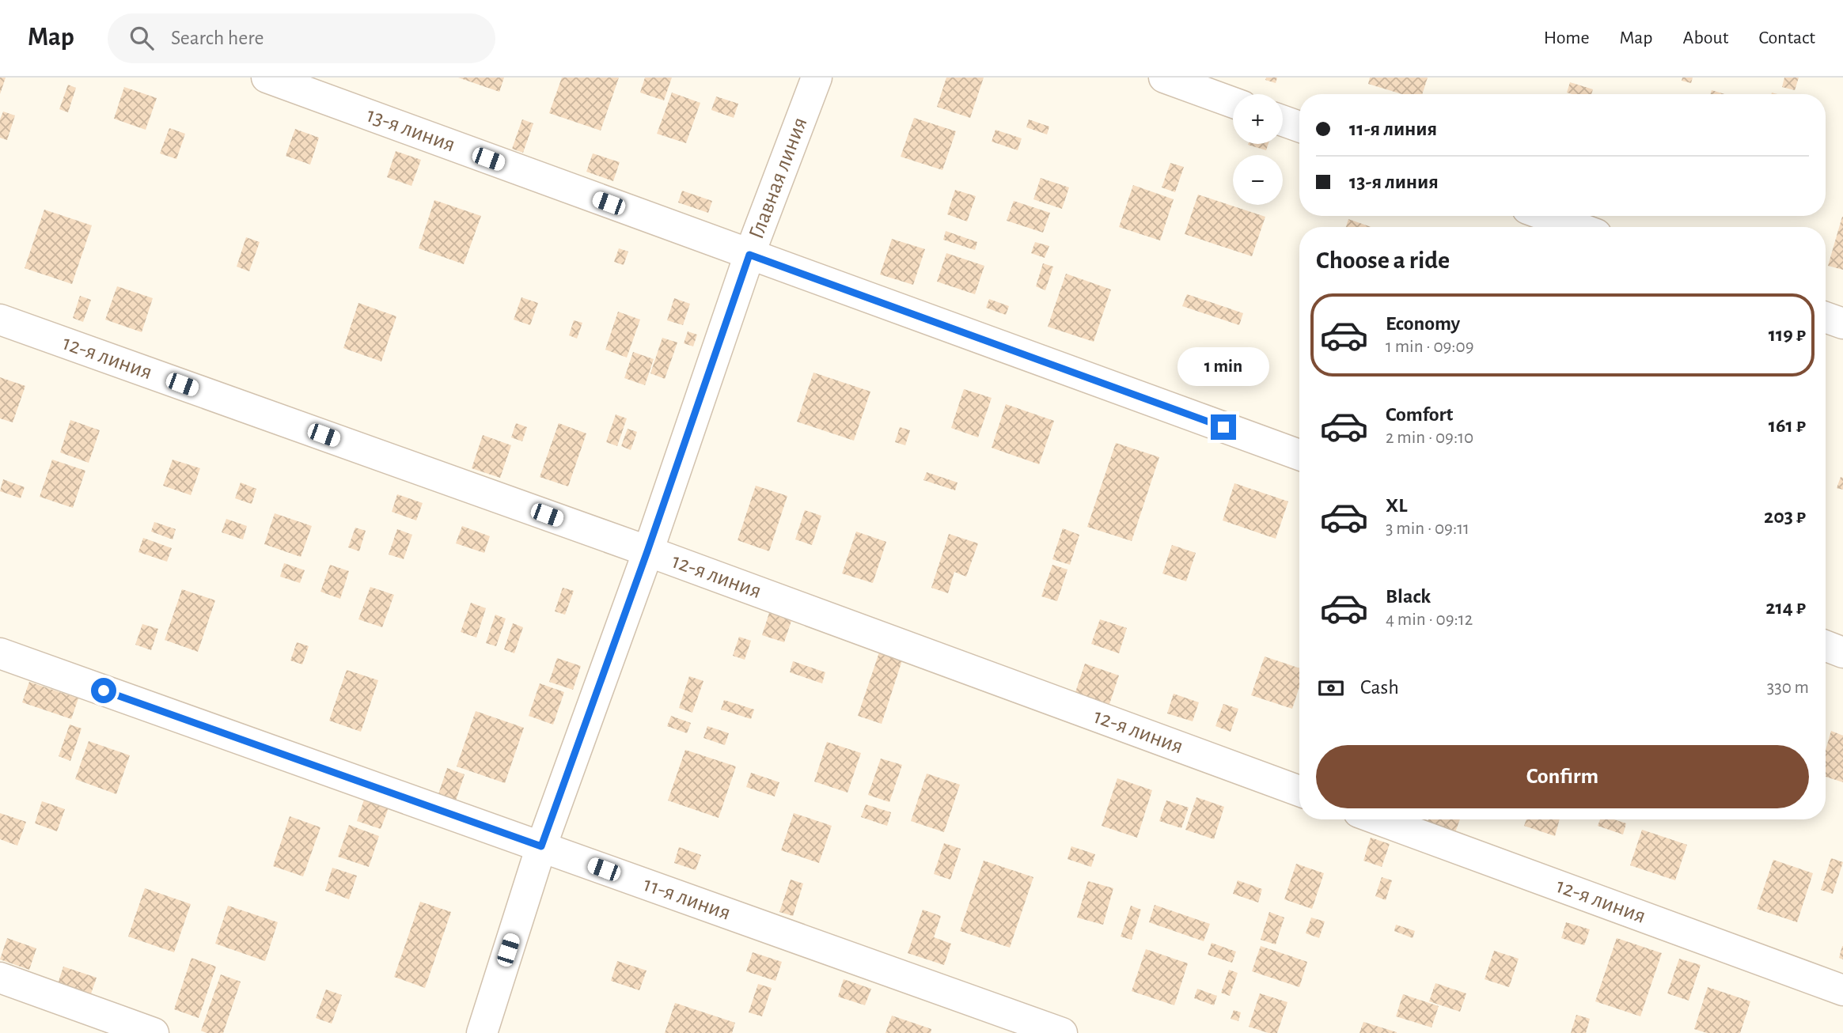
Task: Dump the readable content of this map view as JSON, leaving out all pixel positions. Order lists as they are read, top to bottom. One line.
{"streets":{"street":["13-я линия","Главная линия","12-я линия","11-я линия"]},"crossings":[["13-я линия","Главная линия"],["Главная линия","12-я линия"],["Главная линия","11-я линия"]],"page":{"header":"Map","search":"Search here","nav":["Home","Map","About","Contact"],"map_buttons":["+","−"],"banner":["11-я линия","13-я линия"],"heading":"Choose a ride","list":[{"name":"Economy","note":"1 min · 09:09","value":"119 ₽"},{"name":"Comfort","note":"2 min · 09:10","value":"161 ₽"},{"name":"XL","note":"3 min · 09:11","value":"203 ₽"},{"name":"Black","note":"4 min · 09:12","value":"214 ₽"}],"bubble":"1 min","pay":["Cash","330 m"],"buttons":"Confirm"}}
